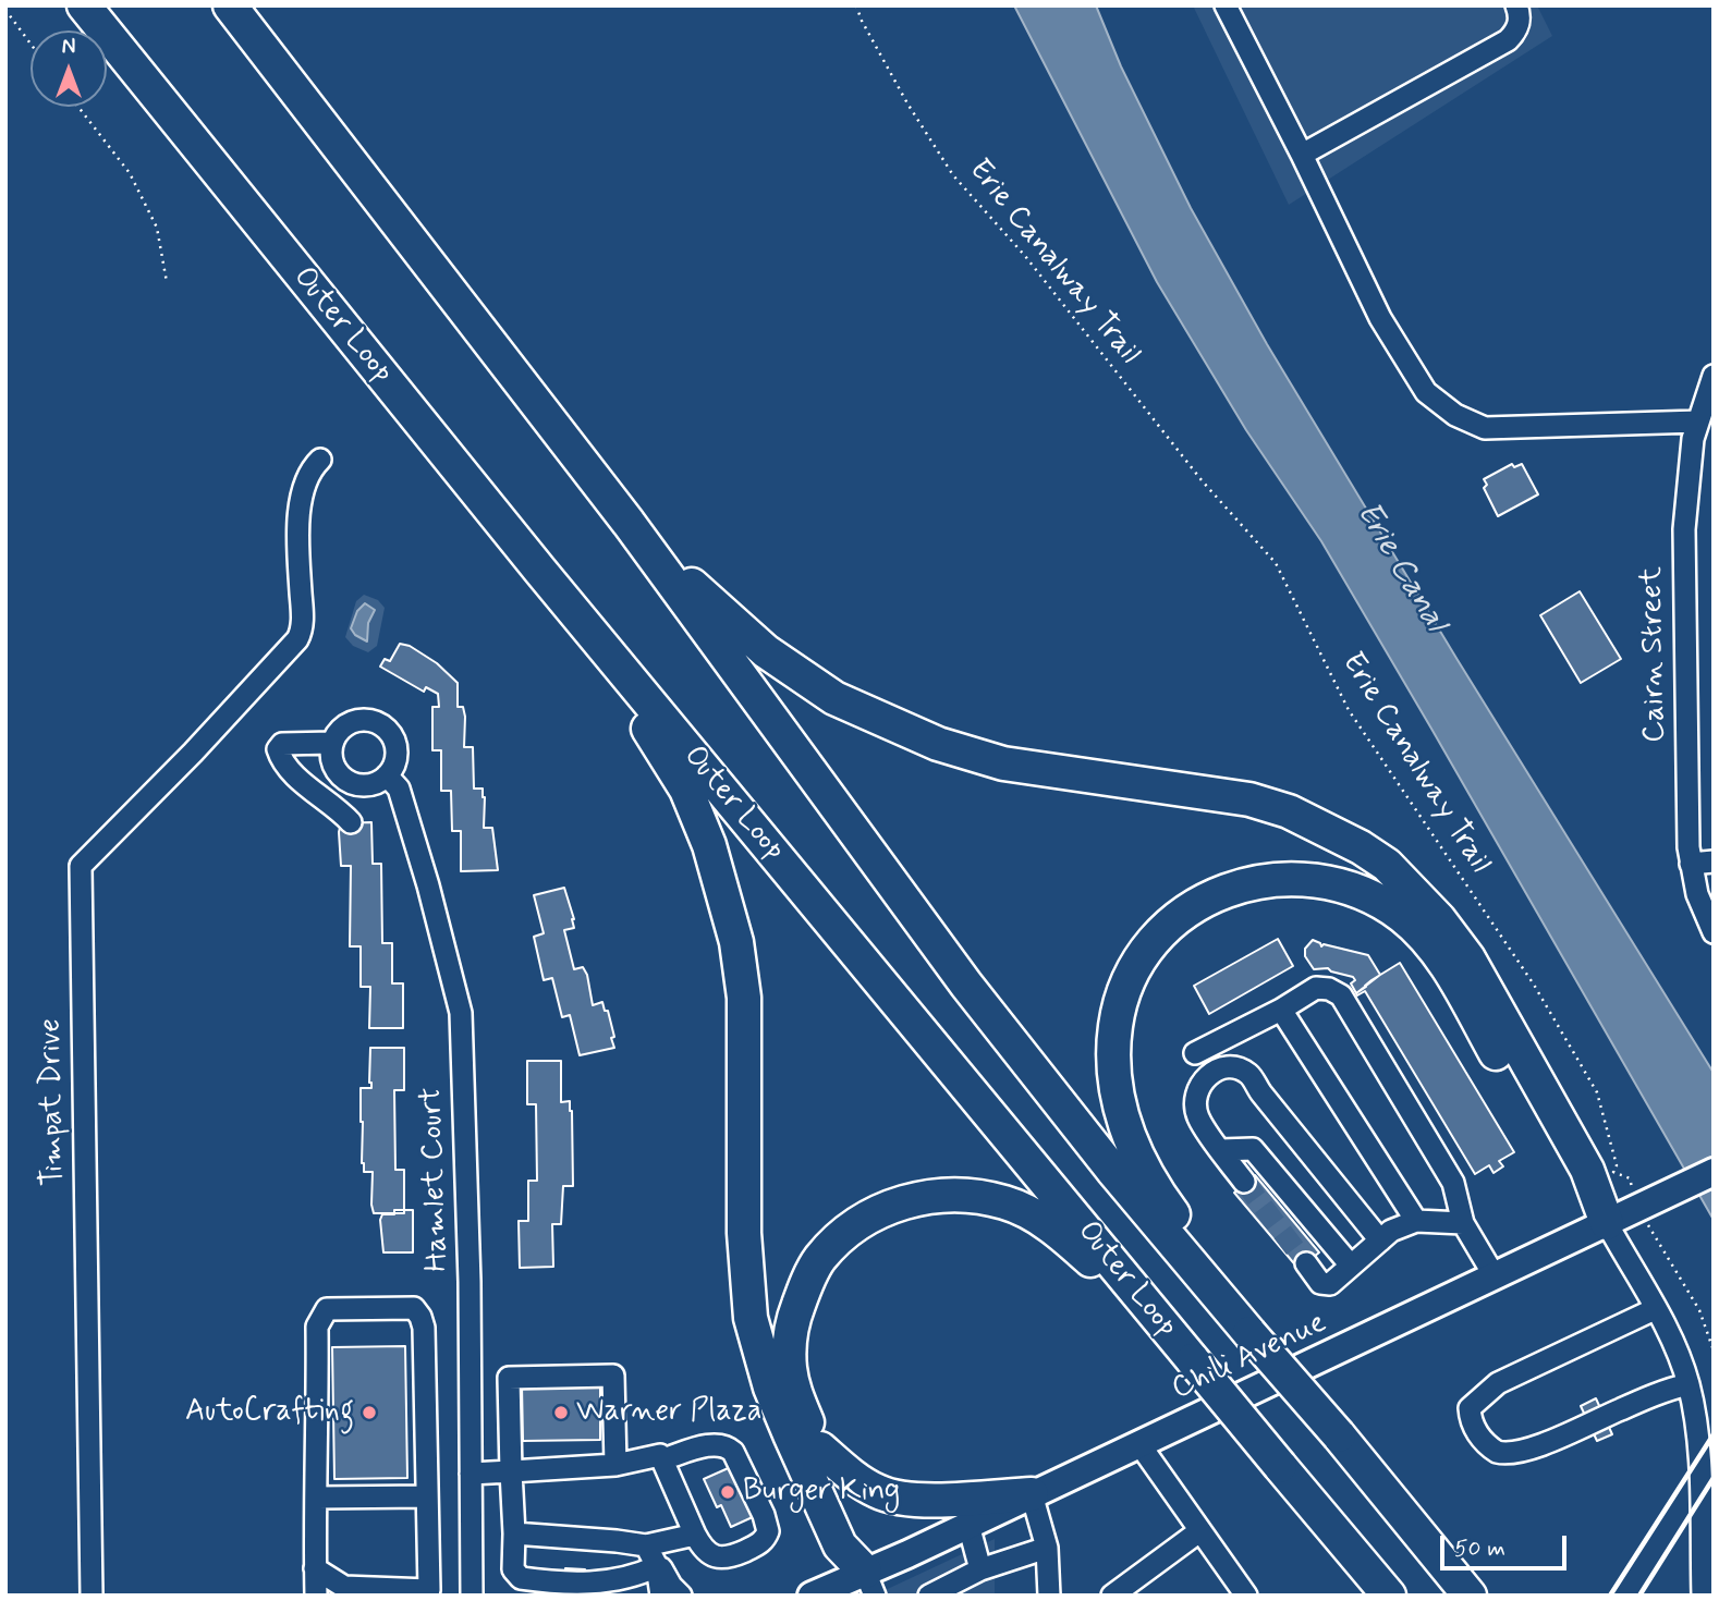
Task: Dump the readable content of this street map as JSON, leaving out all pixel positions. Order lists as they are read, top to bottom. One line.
{"streets":{"highway":["Outer Loop"],"main road":["Chili Avenue"],"street":["Cairn Street","Timpat Drive","Hamlet Court"],"path":["Erie Canalway Trail"]},"crossings":[["Erie Canalway Trail","Chili Avenue"]],"water":["Erie Canal"],"places":["AutoCrafting","Warner Plaza","Burger King"],"scale_bar":"50 m","north":"top"}
